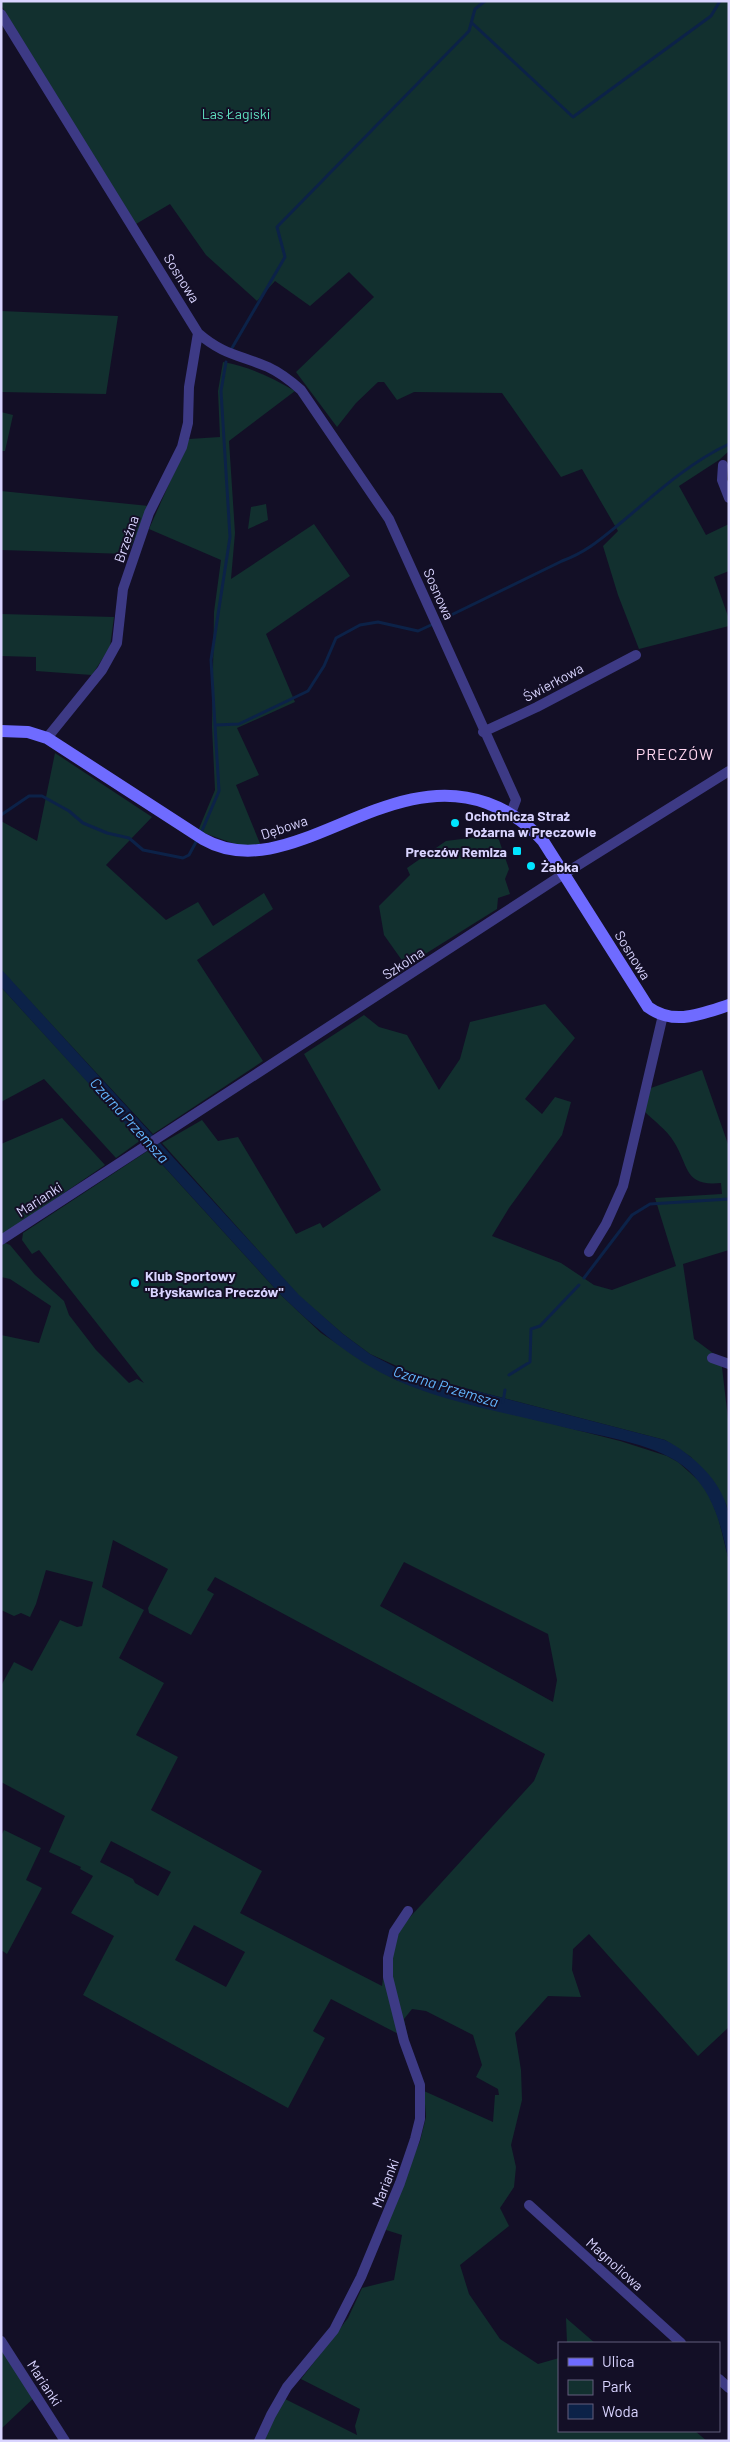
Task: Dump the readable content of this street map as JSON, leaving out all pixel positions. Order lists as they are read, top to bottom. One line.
{"streets":{"street":["Sosnowa","Brzeźna","Świerkowa","Dębowa","Szkolna","Marianki","Magnoliowa"]},"crossings":[["Sosnowa","Brzeźna"],["Sosnowa","Świerkowa"],["Sosnowa","Dębowa"],["Sosnowa","Szkolna"],["Brzeźna","Dębowa"],["Szkolna","Marianki"]],"districts":["PRECZÓW"],"water":["Czarna Przemsza"],"parks":["Las Łagiski"],"places":{"other":["Ochotnicza Straż Pożarna w Preczowie","Żabka","Klub Sportowy \"Błyskawica Preczów\""],"transit":["Preczów Remiza"]},"legend":["Ulica","Park","Woda"]}
